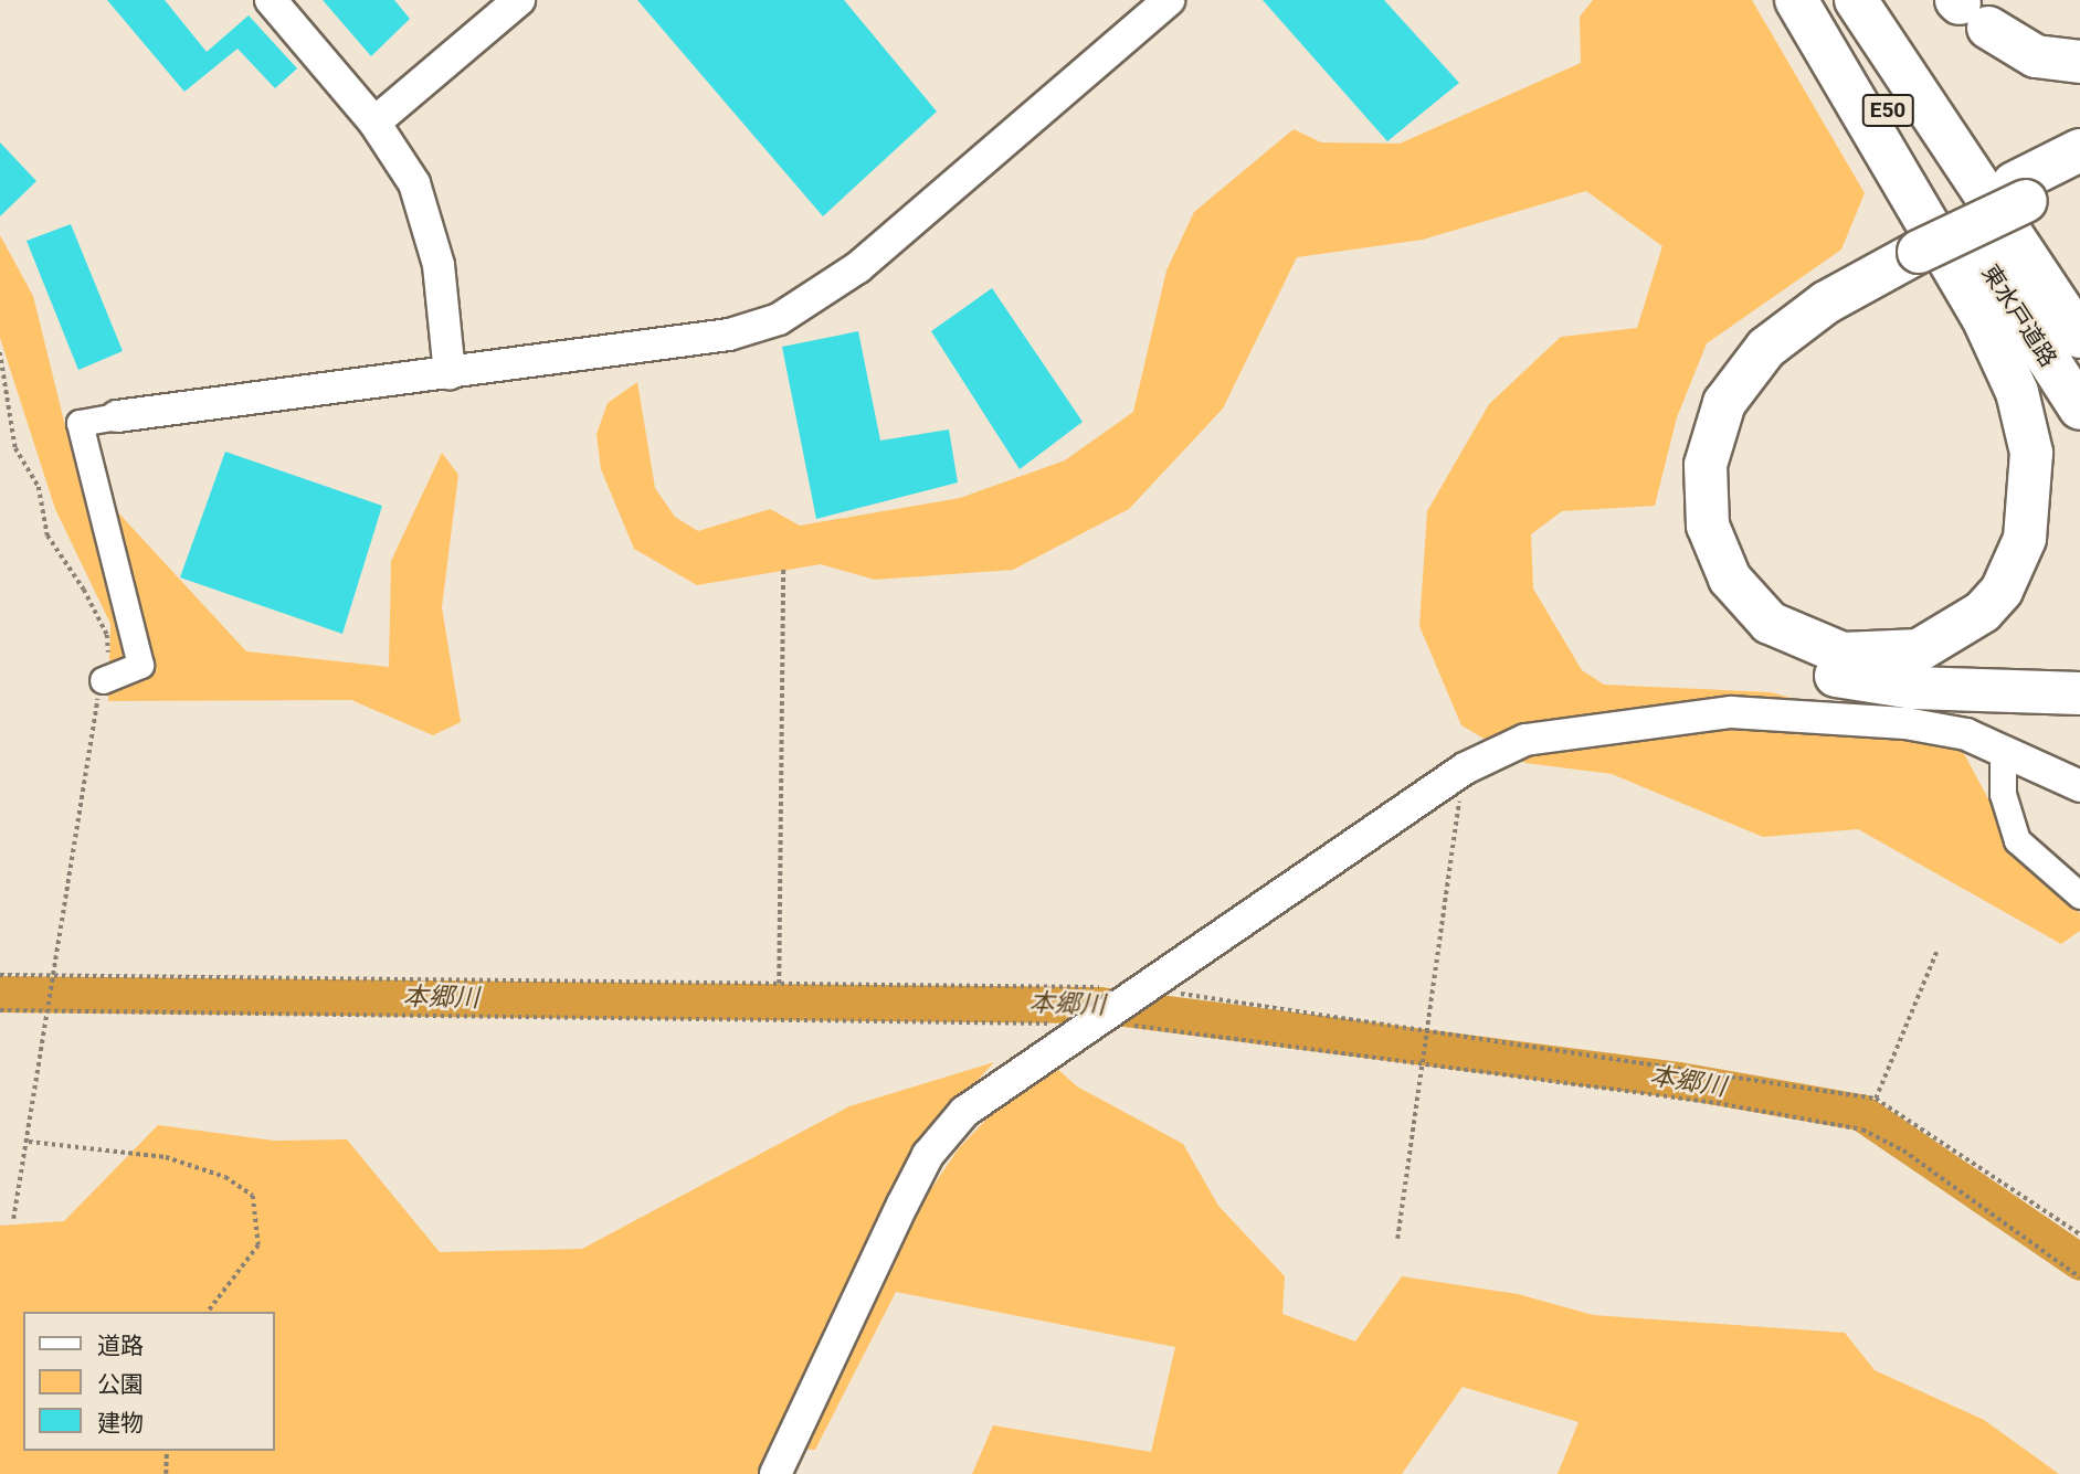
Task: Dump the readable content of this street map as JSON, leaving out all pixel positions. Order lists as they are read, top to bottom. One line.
{"streets":{"highway":["E50","東水戸道路"]},"crossings":[["E50","東水戸道路"]],"water":["本郷川"],"legend":["道路","公園","建物"]}
